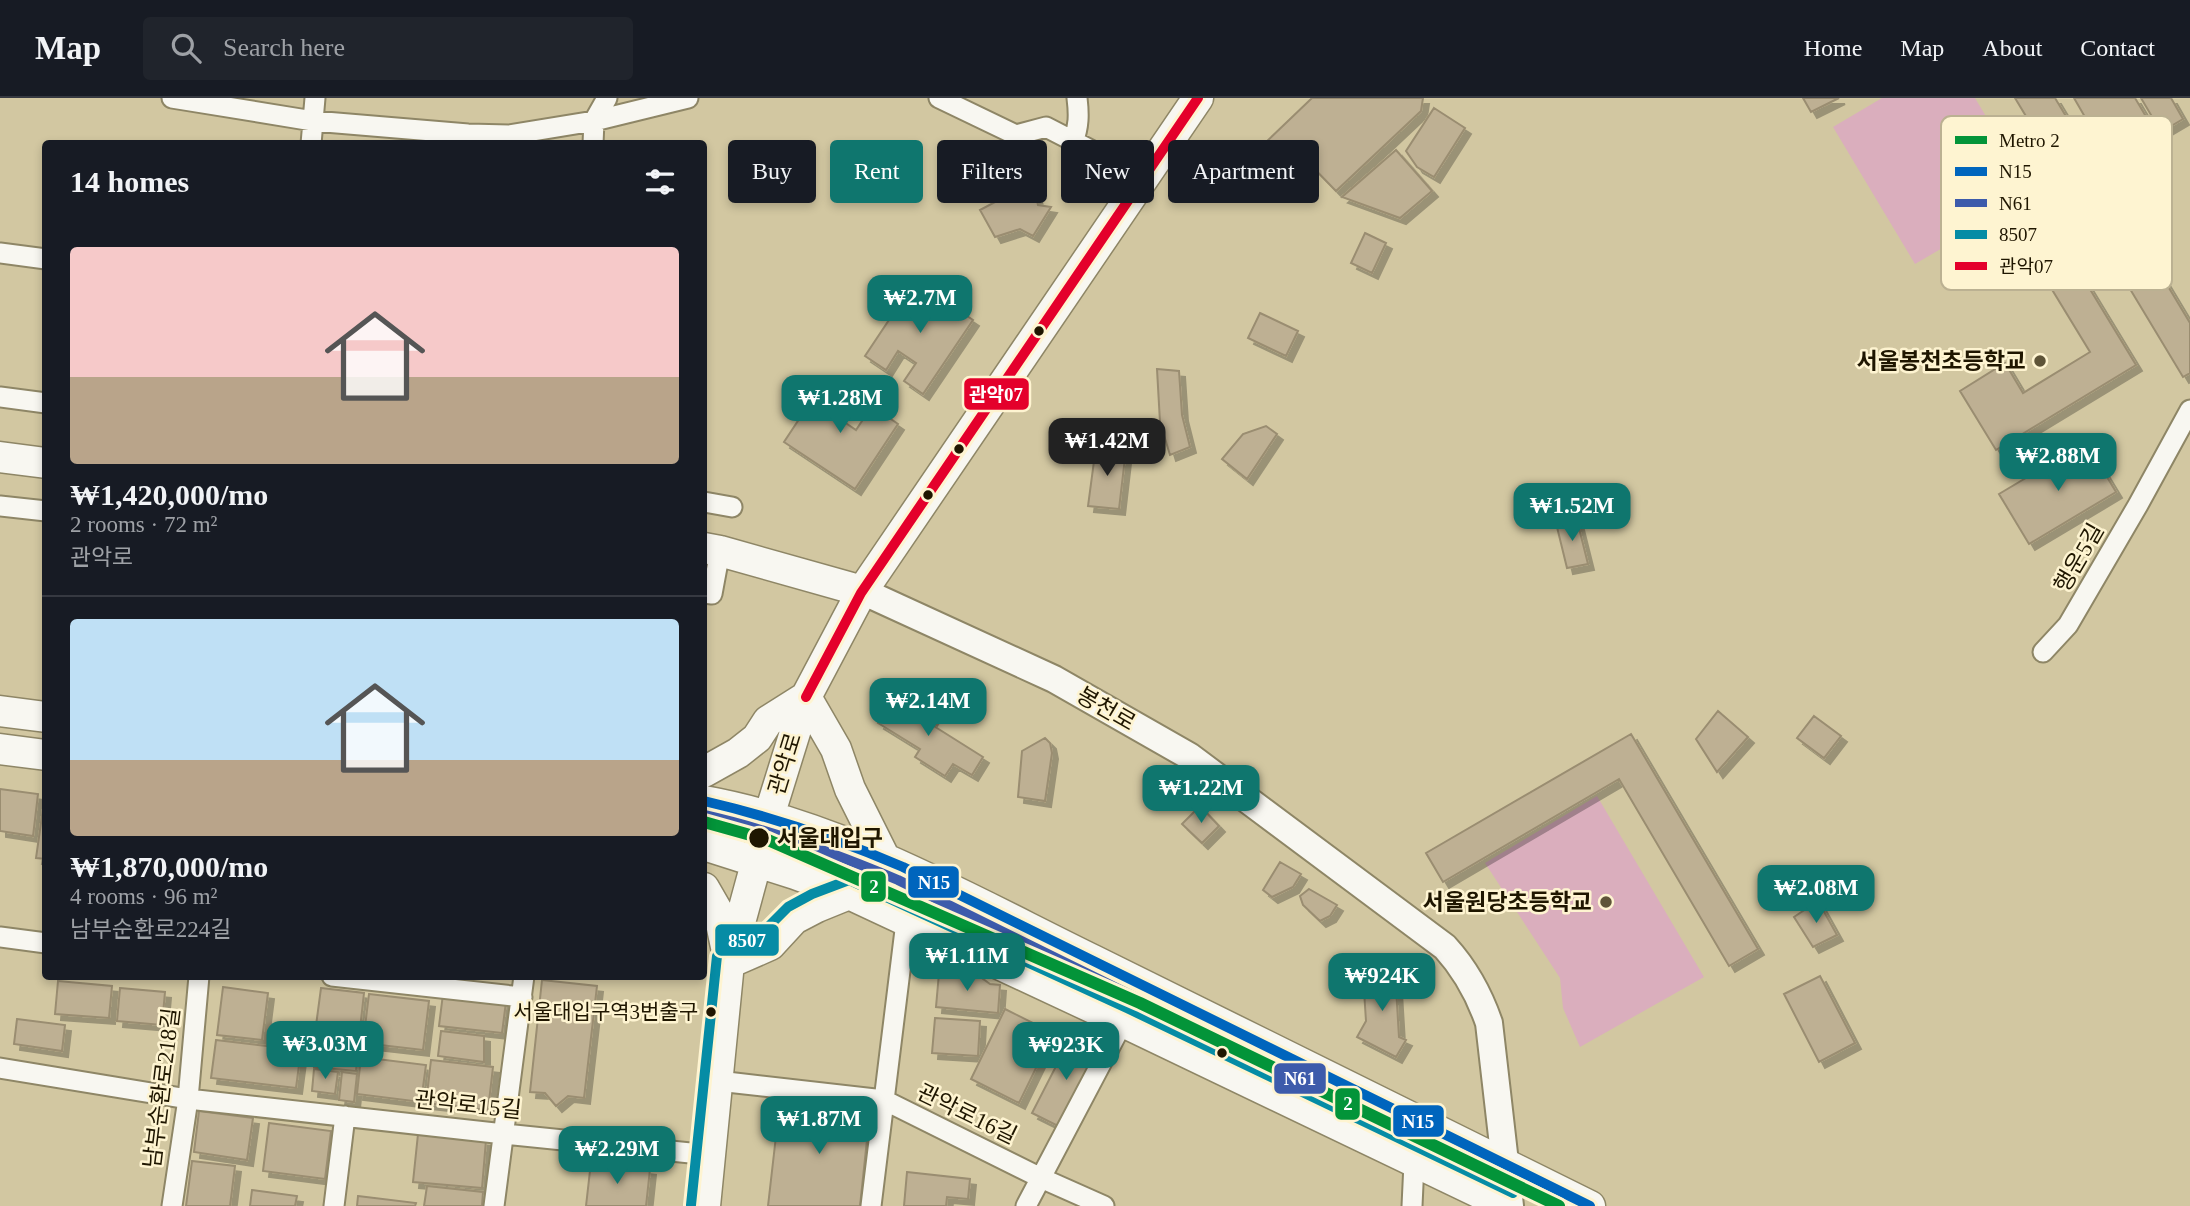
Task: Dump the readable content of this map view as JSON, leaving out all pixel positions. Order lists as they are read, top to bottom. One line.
{"streets":{"main road":["봉천로","관악로"],"street":["행운5길","남부순환로218길","관악로15길","관악로16길"]},"crossings":[["봉천로","관악로"],["관악로","관악로15길"],["관악로","관악로16길"],["남부순환로218길","관악로15길"]],"places":["서울봉천초등학교","서울대입구","서울원당초등학교","서울대입구역3번출구"],"lines":["transit line 관악07","transit line N15","transit line N61","metro line 2","transit line 8507"],"legend":["Metro 2","N15","N61","8507","관악07"],"page":{"header":"Map","search":"Search here","nav":["Home","Map","About","Contact"],"chip":["Buy","Rent","Filters","New","Apartment"],"heading":"14 homes","list":[{"name":"₩1,420,000/mo","note":"2 rooms · 72 m² · 관악로"},{"name":"₩1,870,000/mo","note":"4 rooms · 96 m² · 남부순환로224길"}],"price":["₩2.7M","₩1.28M","₩1.42M","₩2.88M","₩1.52M","₩2.14M","₩1.22M","₩2.08M","₩1.11M","₩924K","₩3.03M","₩923K","₩1.87M","₩2.29M"]}}
